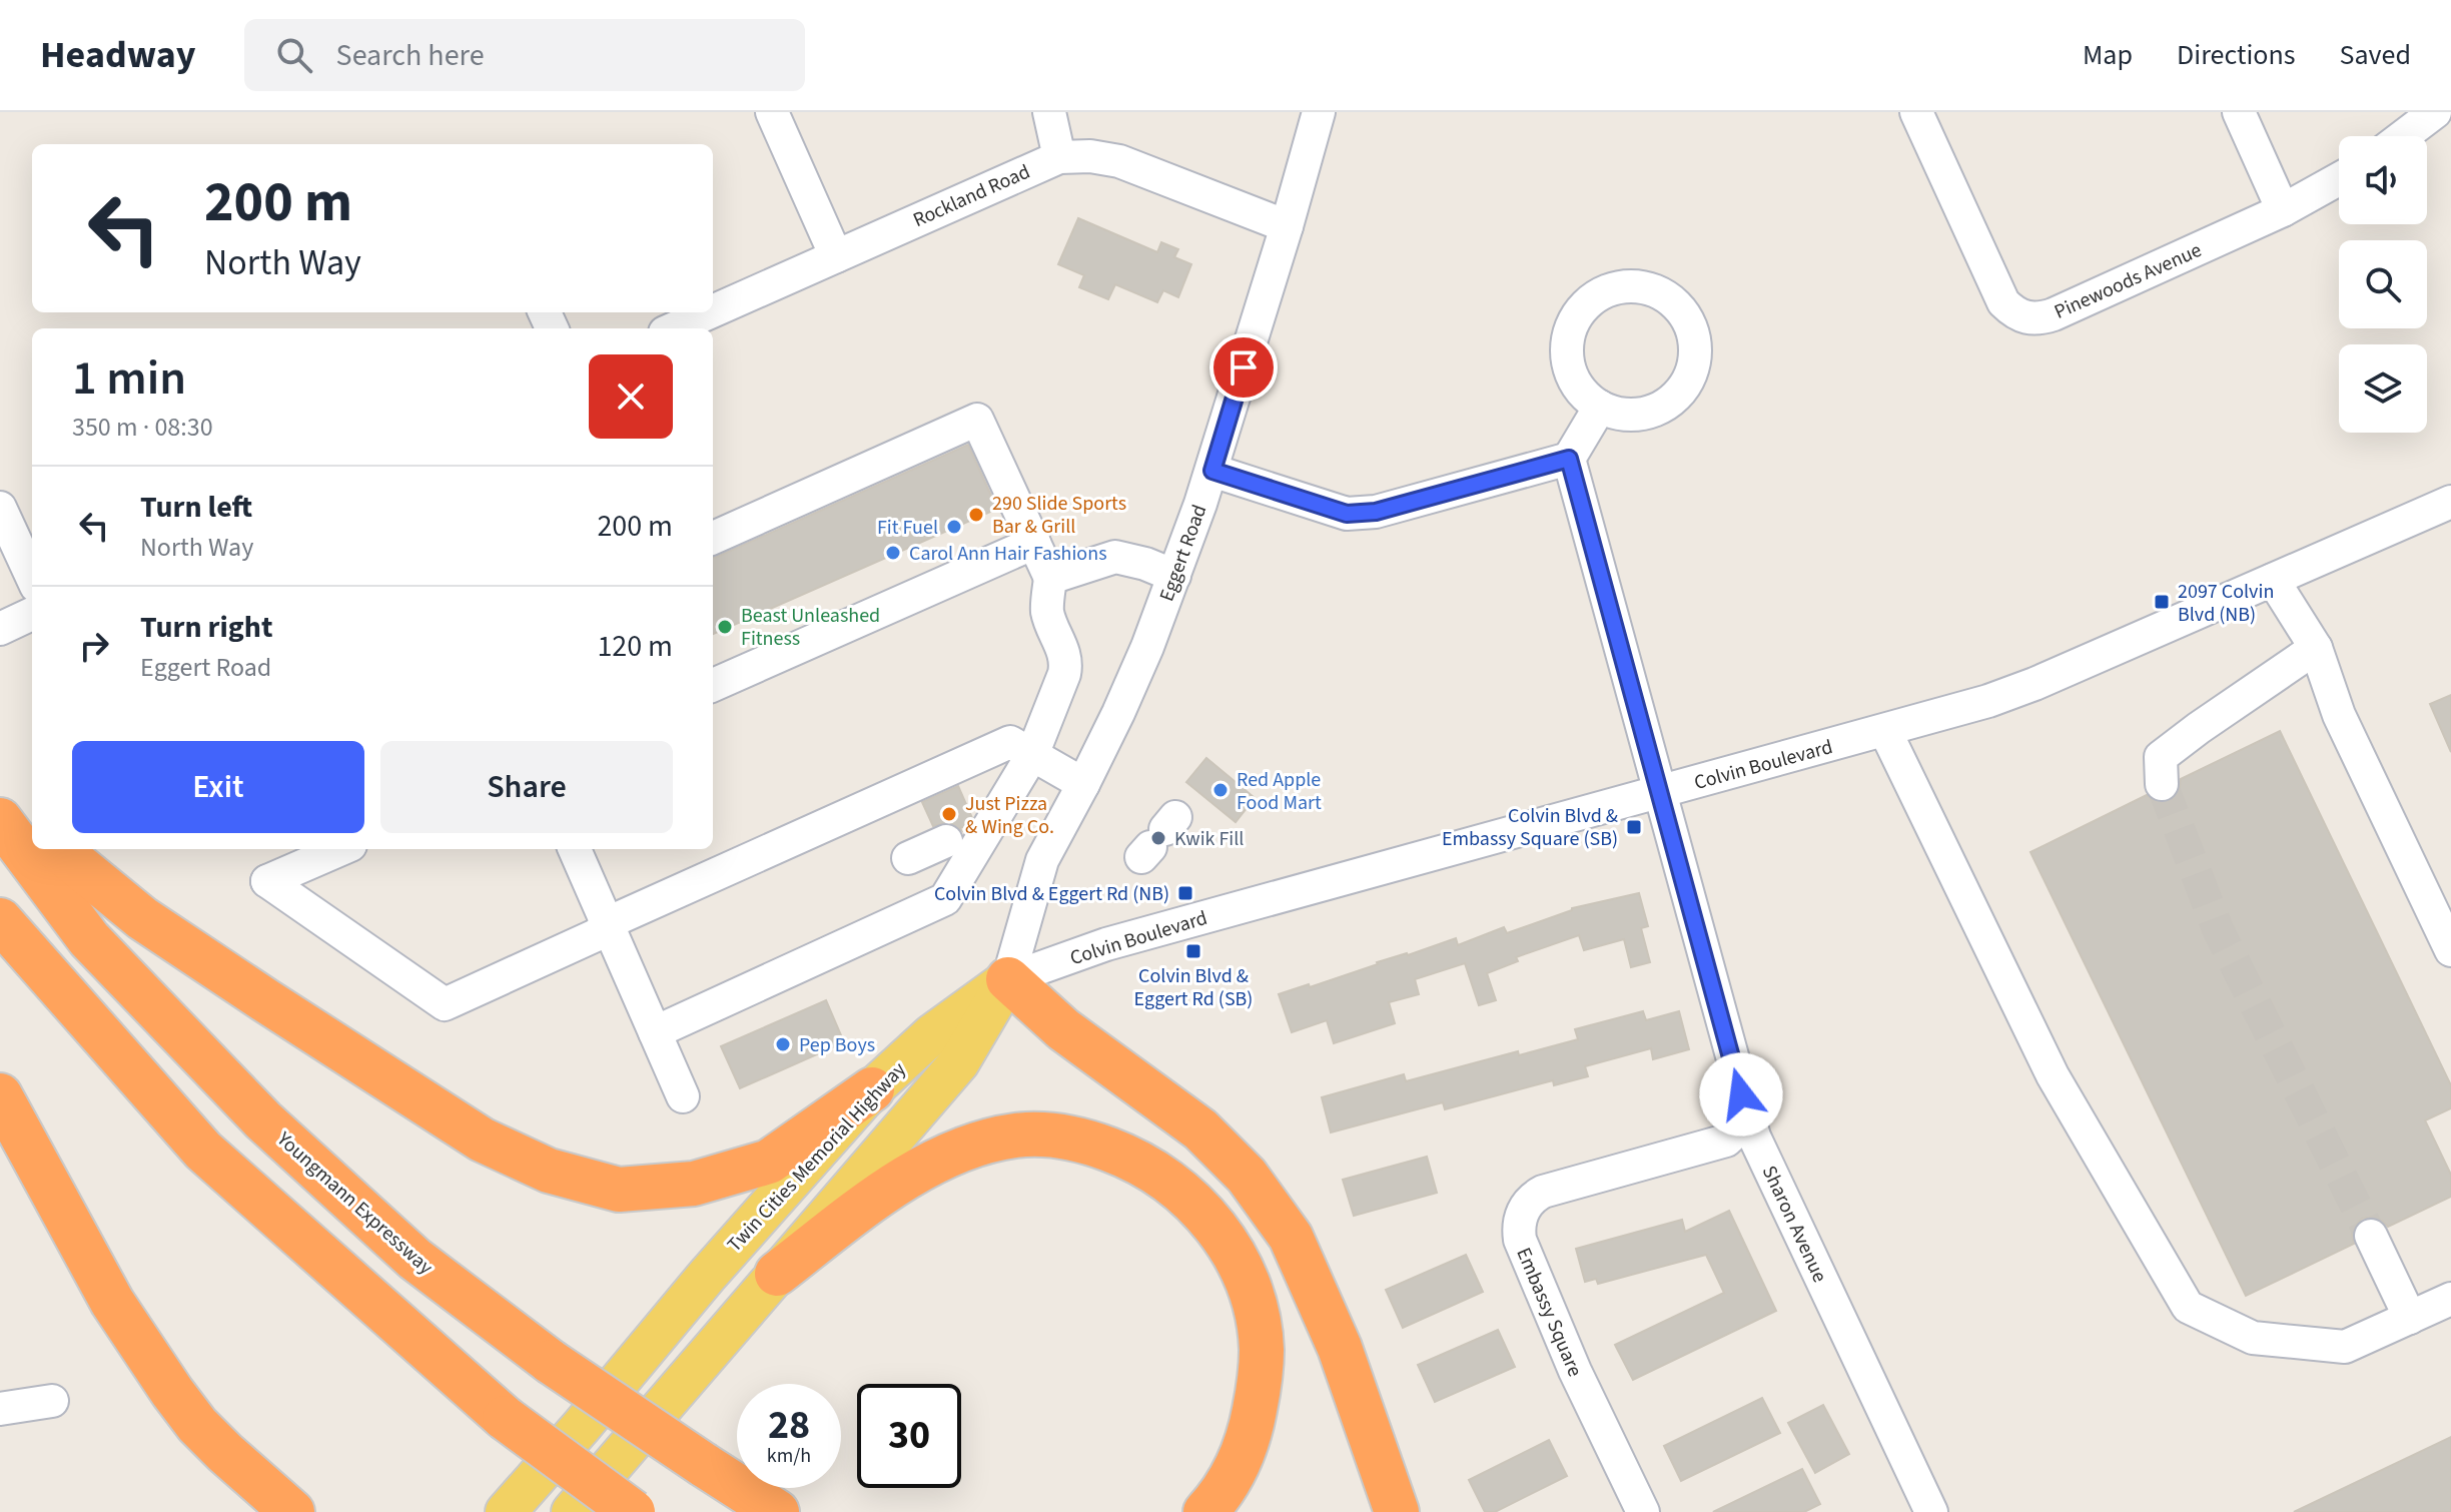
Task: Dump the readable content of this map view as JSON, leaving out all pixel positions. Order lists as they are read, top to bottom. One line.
{"streets":{"highway":["Youngmann Expressway"],"main road":["Twin Cities Memorial Highway"],"street":["Rockland Road","Pinewoods Avenue","Eggert Road","Colvin Boulevard","Sharon Avenue","Embassy Square"]},"crossings":[["Rockland Road","Eggert Road"],["Eggert Road","Colvin Boulevard"],["Eggert Road","Twin Cities Memorial Highway"],["Colvin Boulevard","Twin Cities Memorial Highway"],["Colvin Boulevard","Sharon Avenue"],["Sharon Avenue","Embassy Square"]],"places":{"other":["290 Slide Sports Bar & Grill","Fit Fuel","Carol Ann Hair Fashions","Beast Unleashed Fitness","Red Apple Food Mart","Just Pizza & Wing Co.","Kwik Fill","Pep Boys"],"transit":["2097 Colvin Blvd (NB)","Colvin Blvd & Embassy Square (SB)","Colvin Blvd & Eggert Rd (NB)","Colvin Blvd & Eggert Rd (SB)"]},"page":{"header":"Headway","search":"Search here","nav":["Map","Directions","Saved"],"turn":["200 m","North Way"],"heading":["1 min","350 m · 08:30"],"list":[{"name":"Turn left","note":"North Way","value":"200 m"},{"name":"Turn right","note":"Eggert Road","value":"120 m"}],"buttons":["Exit","Share"],"speed":"28 km/h","limit":"30"}}
